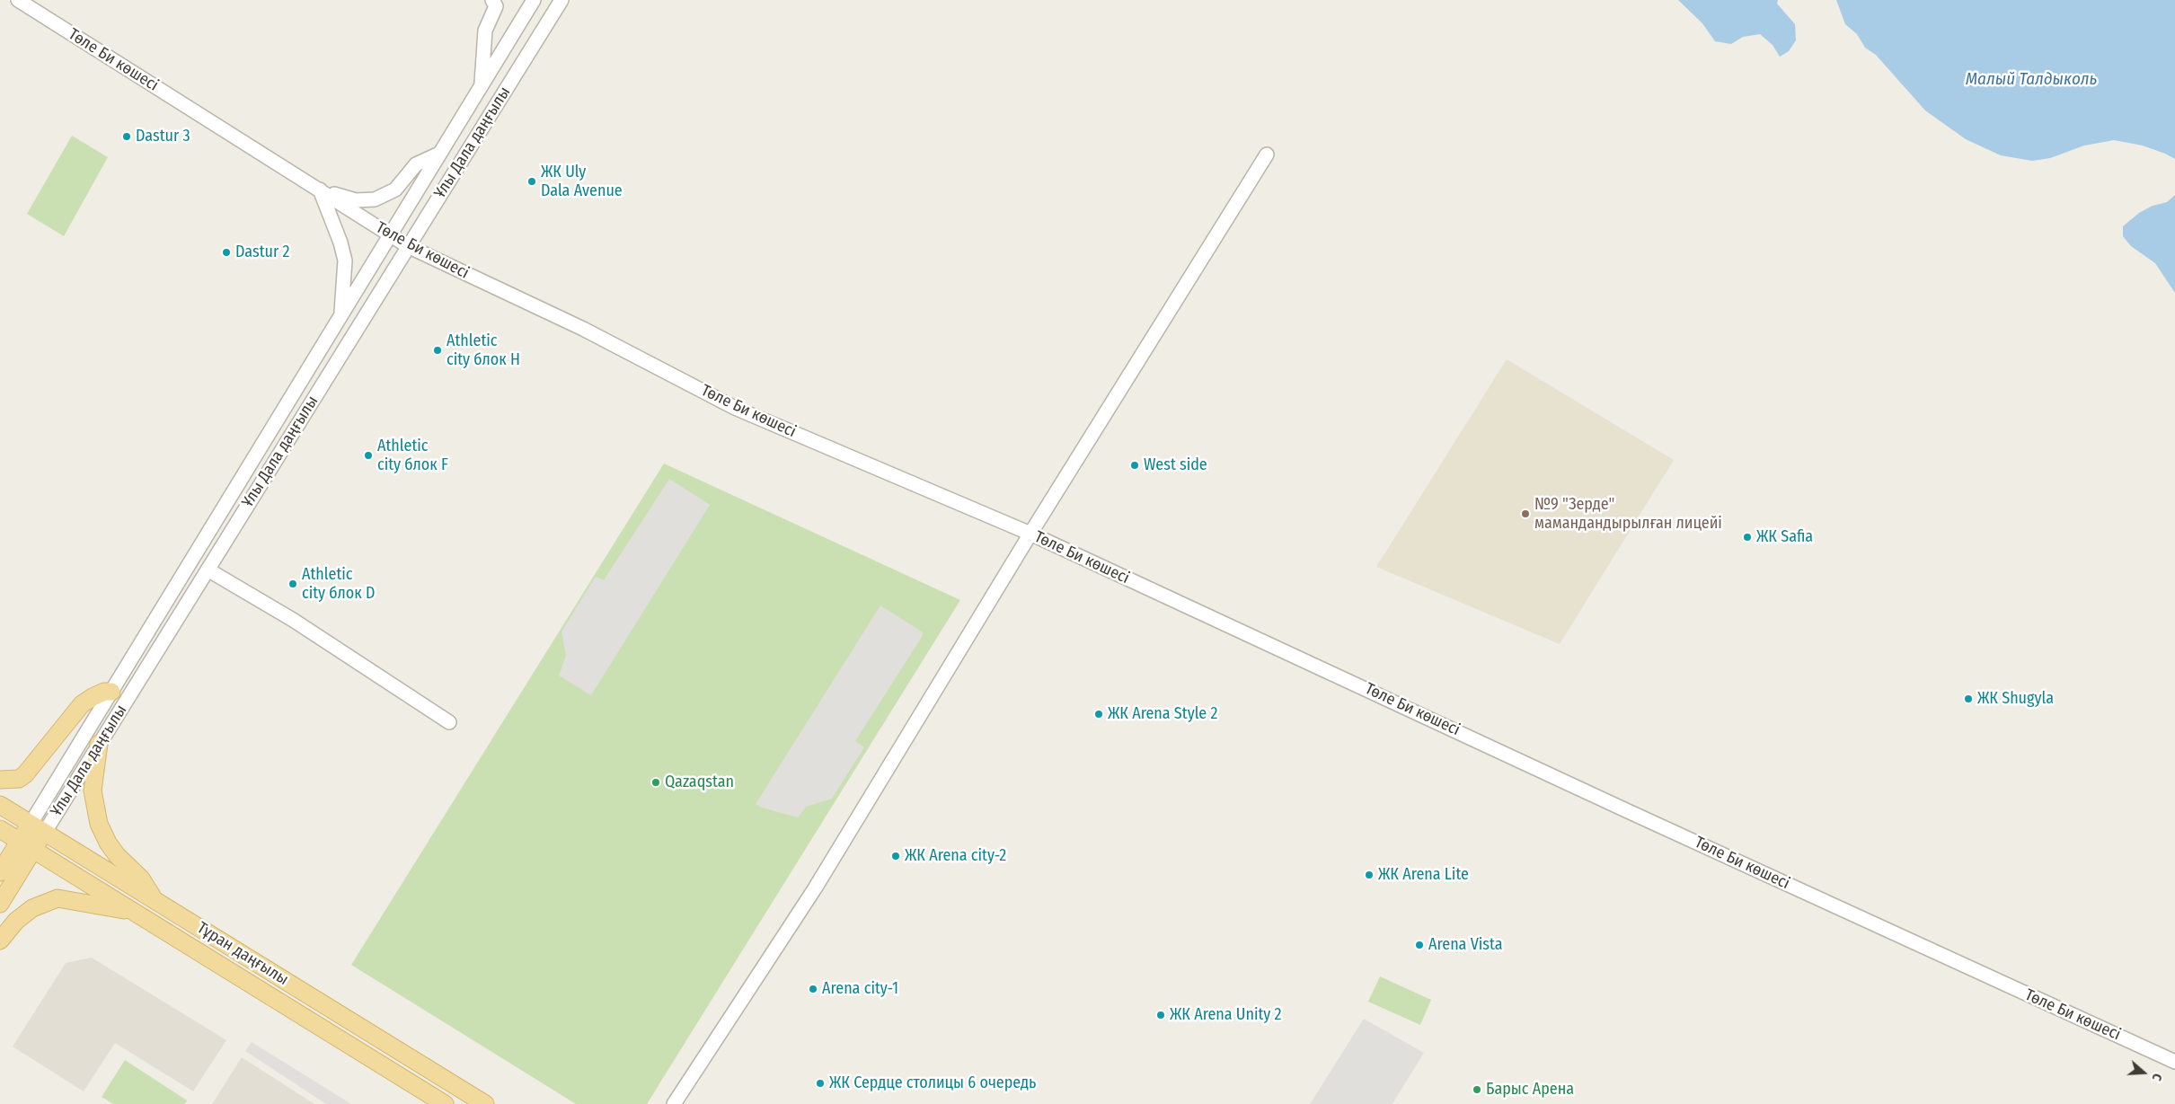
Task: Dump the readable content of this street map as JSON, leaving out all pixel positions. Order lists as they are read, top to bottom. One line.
{"streets":{"main road":["Ұлы Дала даңғылы","Тұран даңғылы"],"street":["Төле Би көшесі"]},"crossings":[["Төле Би көшесі","Ұлы Дала даңғылы"],["Ұлы Дала даңғылы","Тұран даңғылы"]],"water":["Малый Талдыколь"],"places":["Dastur 3","ЖК Uly Dala Avenue","Dastur 2","Athletic city блок H","Athletic city блок F","West side","№9 \"Зерде\" мамандандырылған лицейі","ЖК Safia","Athletic city блок D","ЖК Shugyla","ЖК Arena Style 2","Qazaqstan","ЖК Arena city-2","ЖК Arena Lite","Arena Vista","Arena city-1","ЖК Arena Unity 2","ЖК Сердце столицы 6 очередь","Барыс Арена"],"north":"right"}
